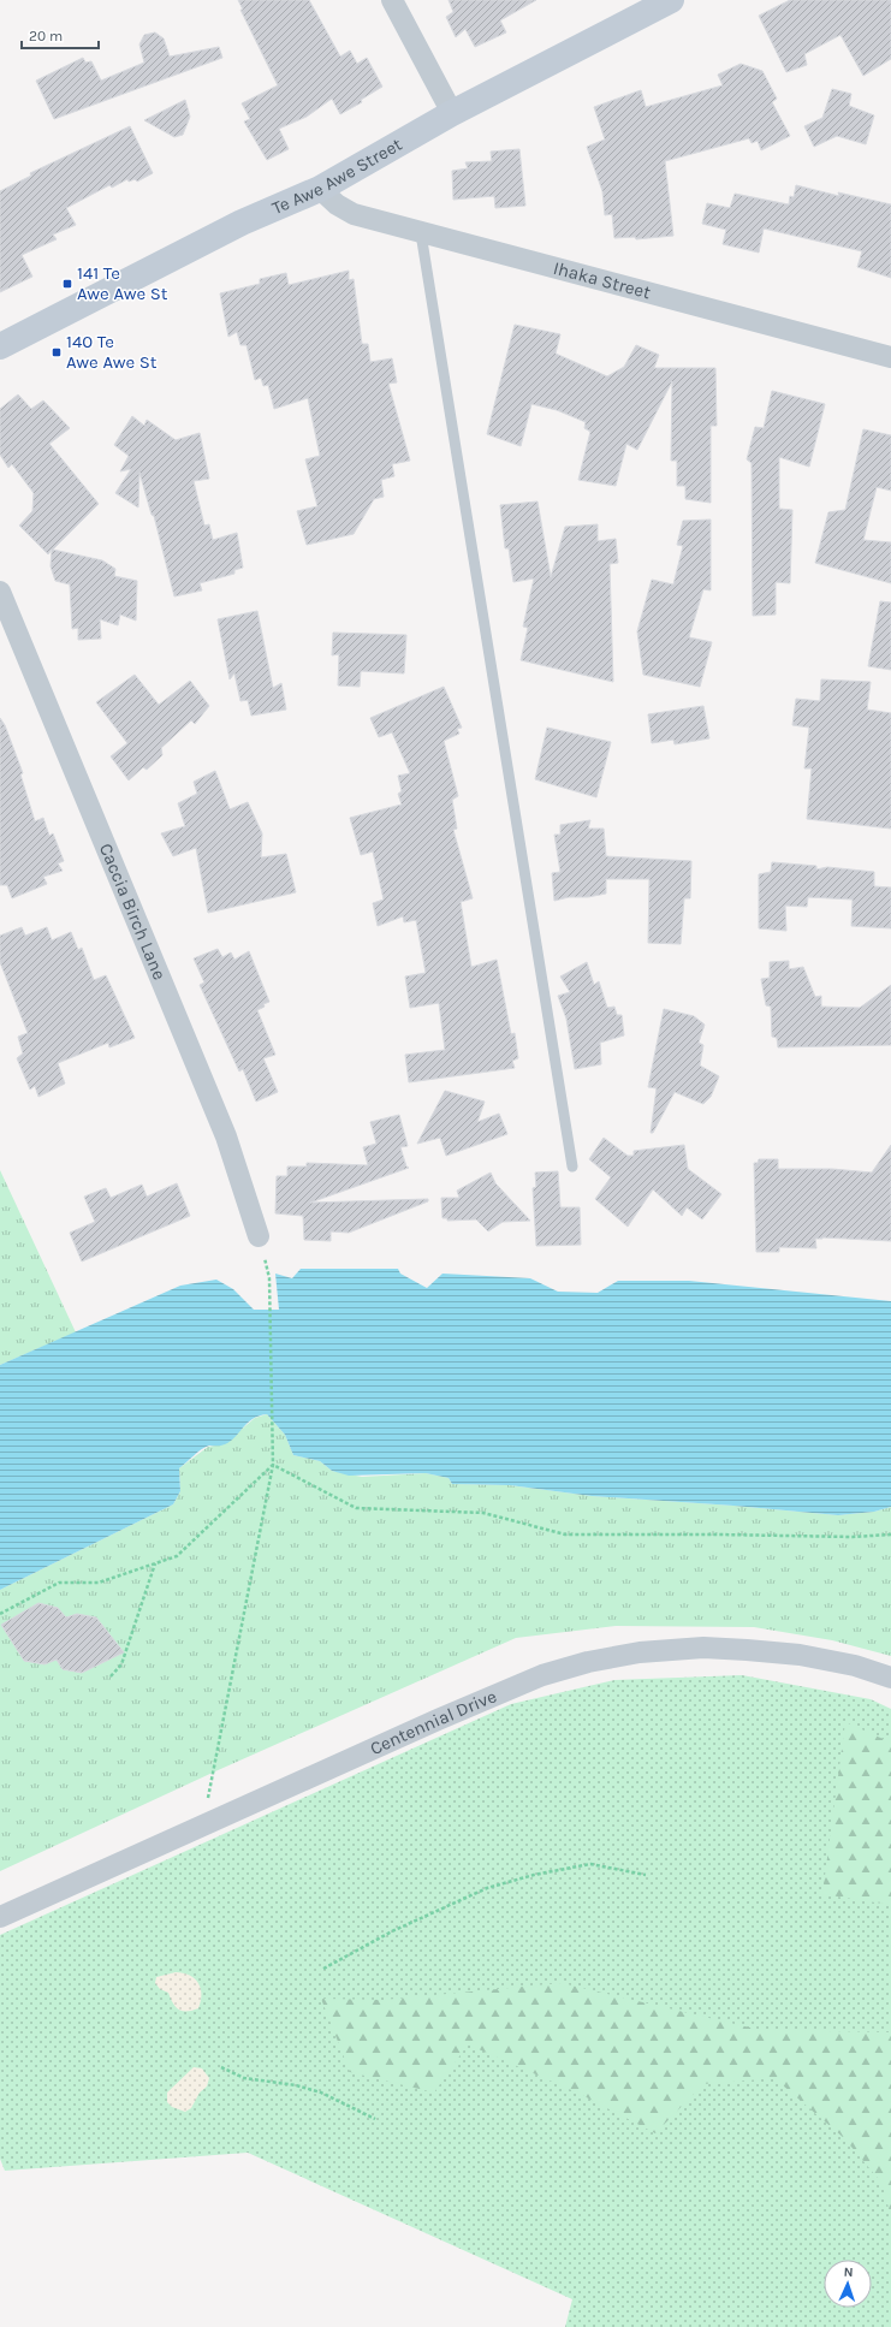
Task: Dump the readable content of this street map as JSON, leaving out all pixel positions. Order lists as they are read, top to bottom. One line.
{"streets":{"main road":["Te Awe Awe Street"],"street":["Ihaka Street","Caccia Birch Lane","Centennial Drive"]},"crossings":[["Te Awe Awe Street","Ihaka Street"]],"places":{"transit":["141 Te Awe Awe St","140 Te Awe Awe St"]},"scale_bar":"20 m","north":"top"}
